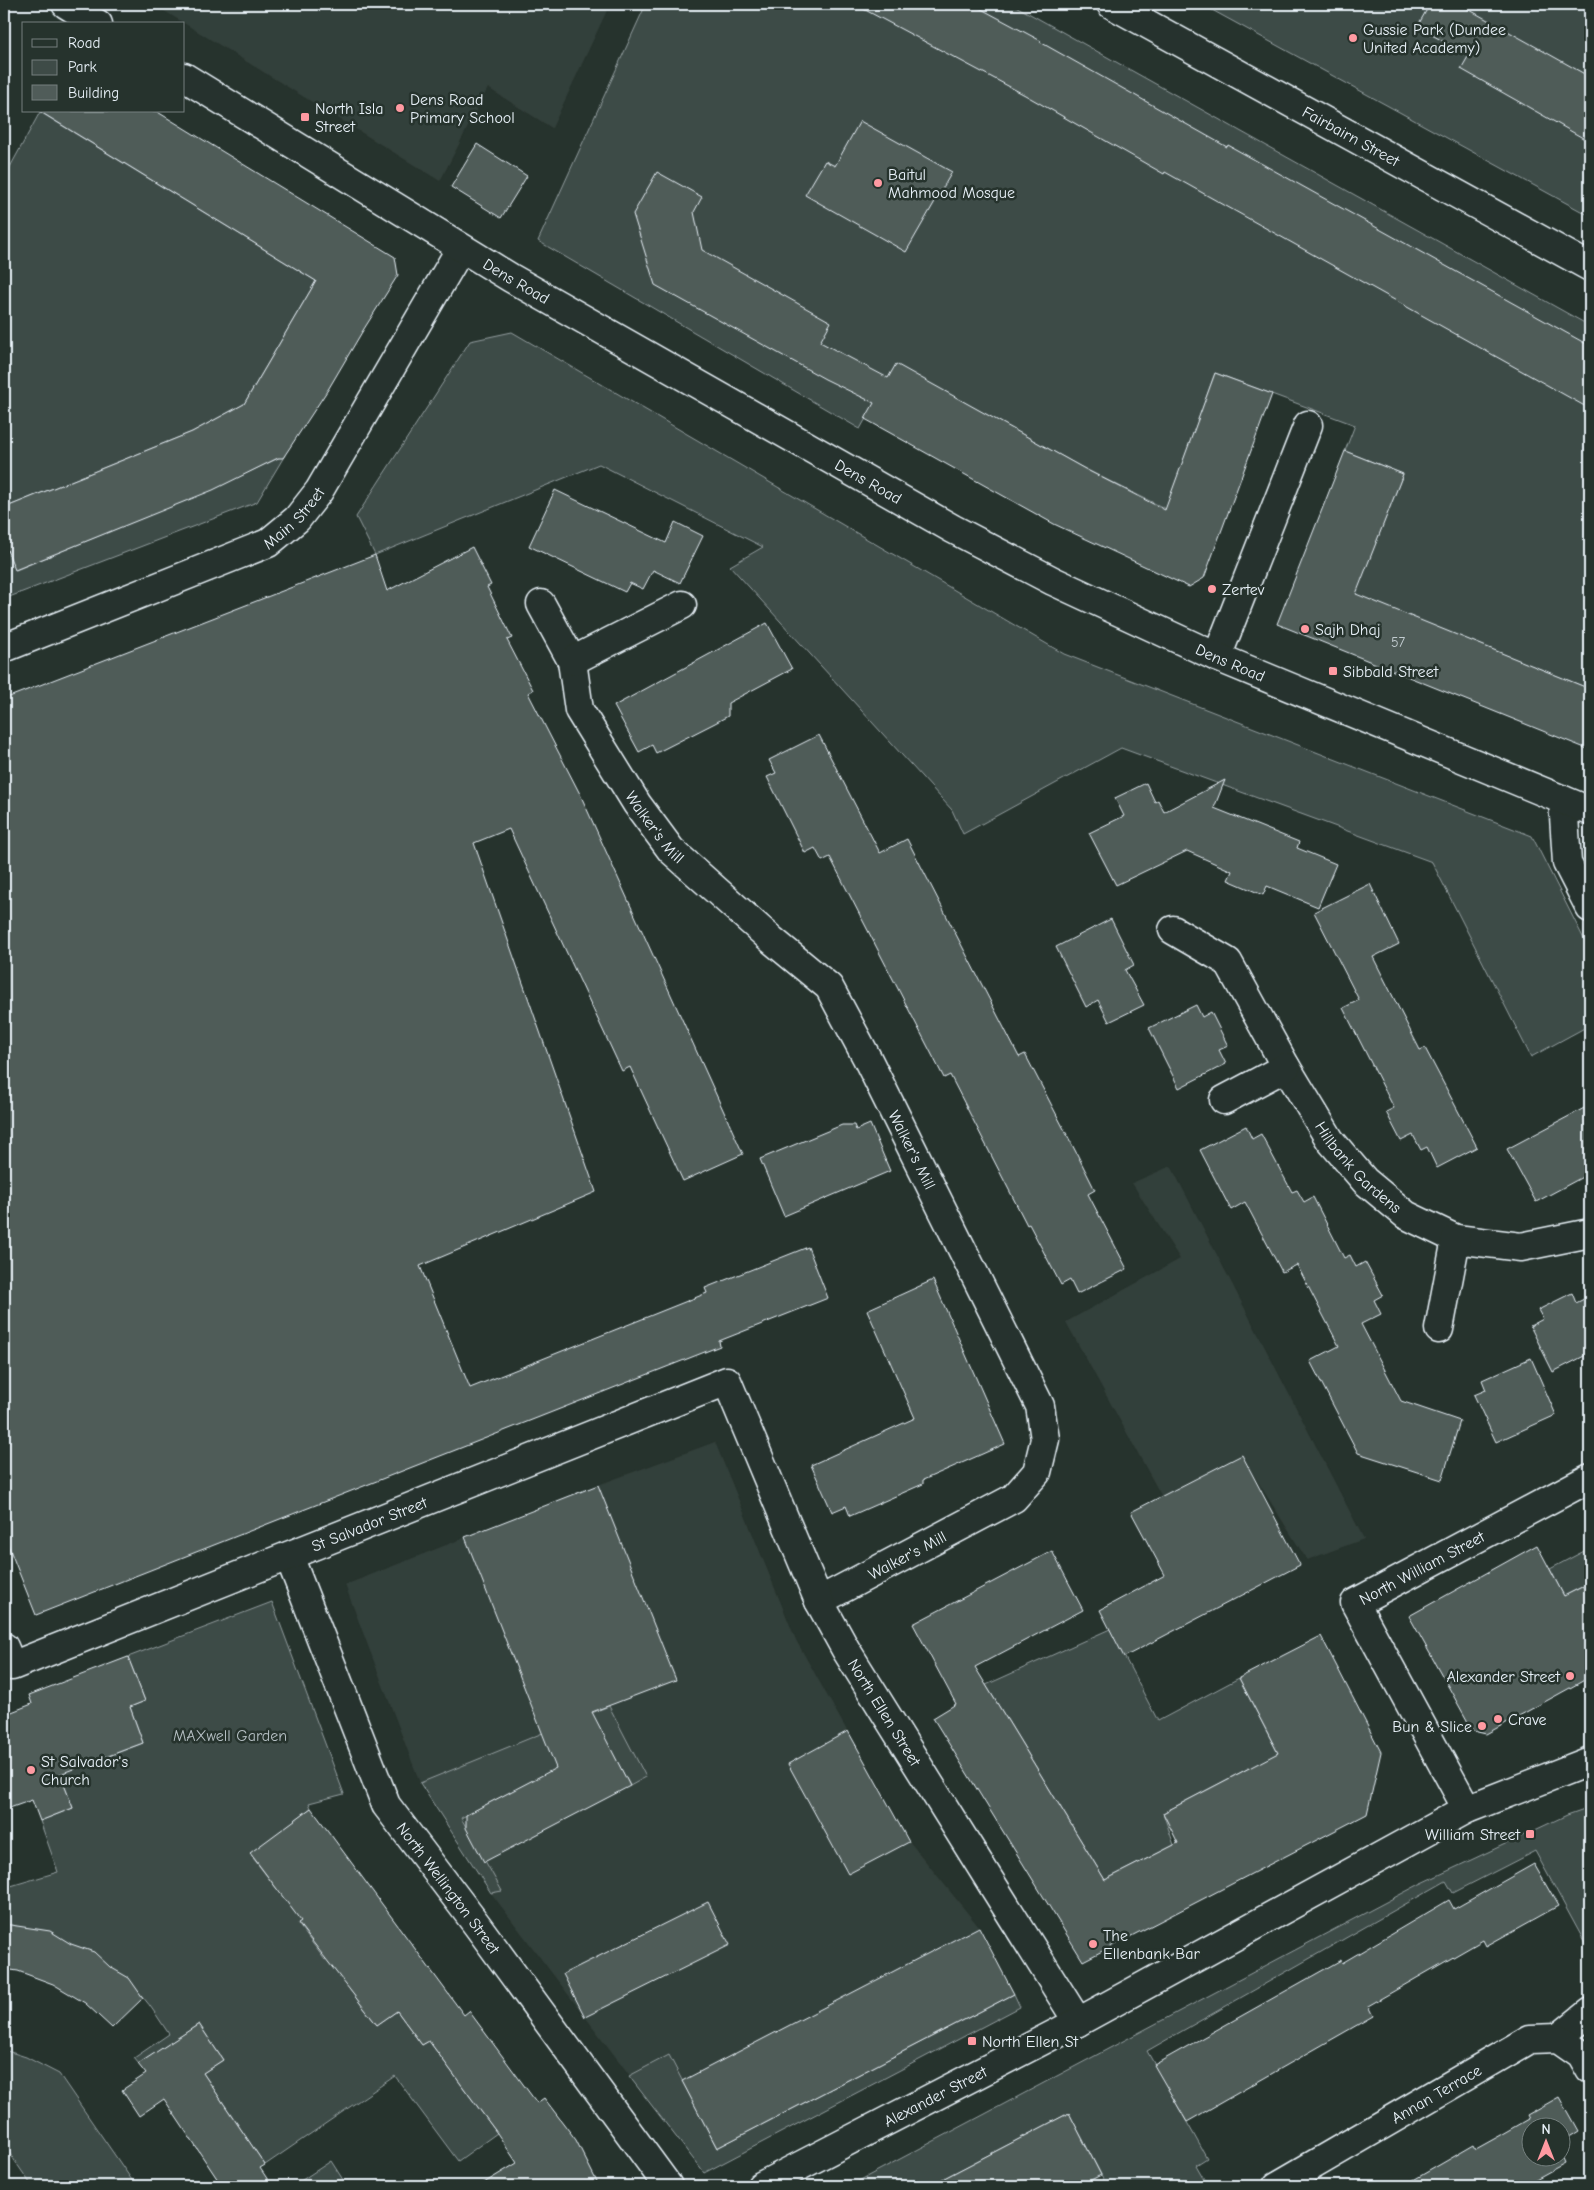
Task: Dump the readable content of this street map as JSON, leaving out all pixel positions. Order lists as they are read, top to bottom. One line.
{"streets":{"street":["Fairbairn Street","Dens Road","Main Street","Walker's Mill","Hillbank Gardens","St Salvador Street","North William Street","North Ellen Street","North Wellington Street","Annan Terrace","Alexander Street"]},"crossings":[["Dens Road","Main Street"],["Walker's Mill","North Ellen Street"],["St Salvador Street","North Ellen Street"],["St Salvador Street","North Wellington Street"],["North William Street","Alexander Street"],["North Ellen Street","Alexander Street"]],"parks":["MAXwell Garden"],"places":{"other":["Gussie Park (Dundee United Academy)","Dens Road Primary School","Baitul Mahmood Mosque","Zertev","Sajh Dhaj","Alexander Street","Crave","Bun & Slice","St Salvador's Church","The Ellenbank Bar"],"transit":["North Isla Street","Sibbald Street","William Street","North Ellen St"]},"house_numbers":["57"],"legend":["Road","Park","Building"],"north":"top"}
